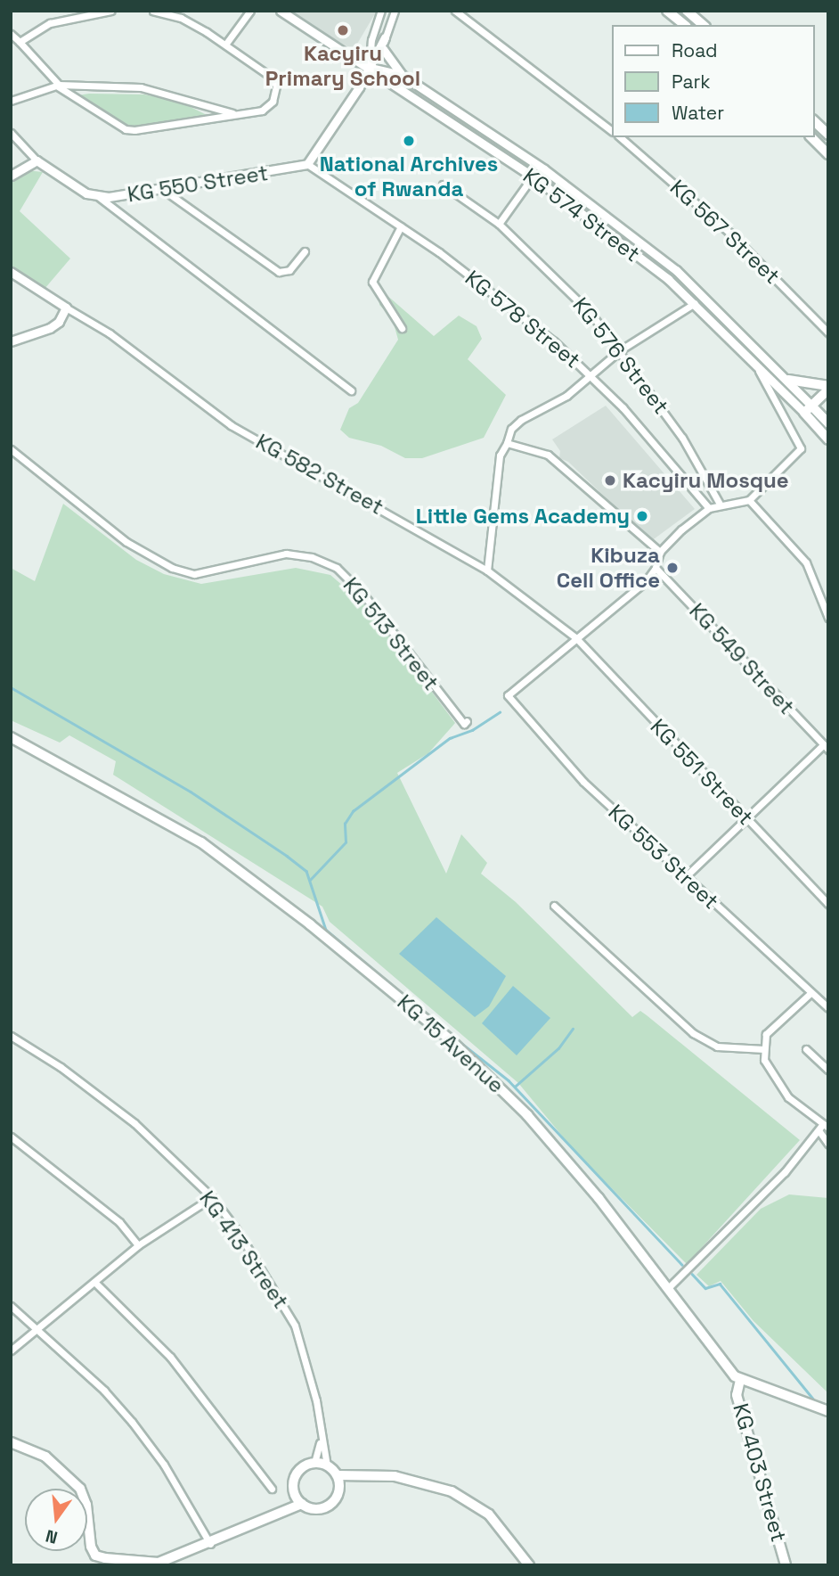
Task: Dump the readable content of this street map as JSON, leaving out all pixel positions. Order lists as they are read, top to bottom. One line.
{"streets":{"main road":["KG 15 Avenue","KG 403 Street"],"street":["KG 550 Street","KG 574 Street","KG 567 Street","KG 578 Street","KG 576 Street","KG 582 Street","KG 513 Street","KG 549 Street","KG 551 Street","KG 553 Street","KG 413 Street"]},"crossings":[["KG 550 Street","KG 578 Street"],["KG 582 Street","KG 551 Street"],["KG 582 Street","KG 553 Street"],["KG 551 Street","KG 553 Street"],["KG 15 Avenue","KG 403 Street"]],"places":["Kacyiru Primary School","National Archives of Rwanda","Kacyiru Mosque","Little Gems Academy","Kibuza Cell Office"],"legend":["Road","Park","Water"],"north":"bottom"}
